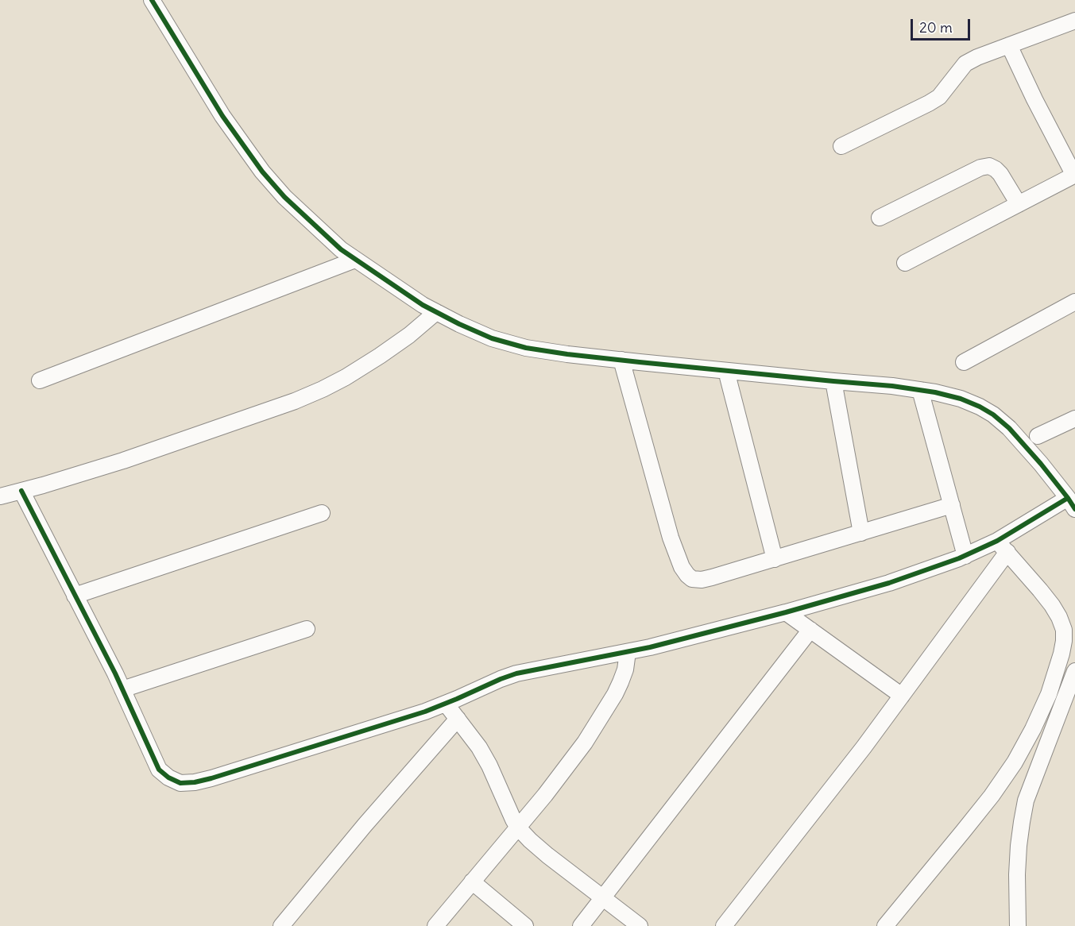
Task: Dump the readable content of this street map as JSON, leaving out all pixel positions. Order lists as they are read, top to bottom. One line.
{"scale_bar":"20 m"}
